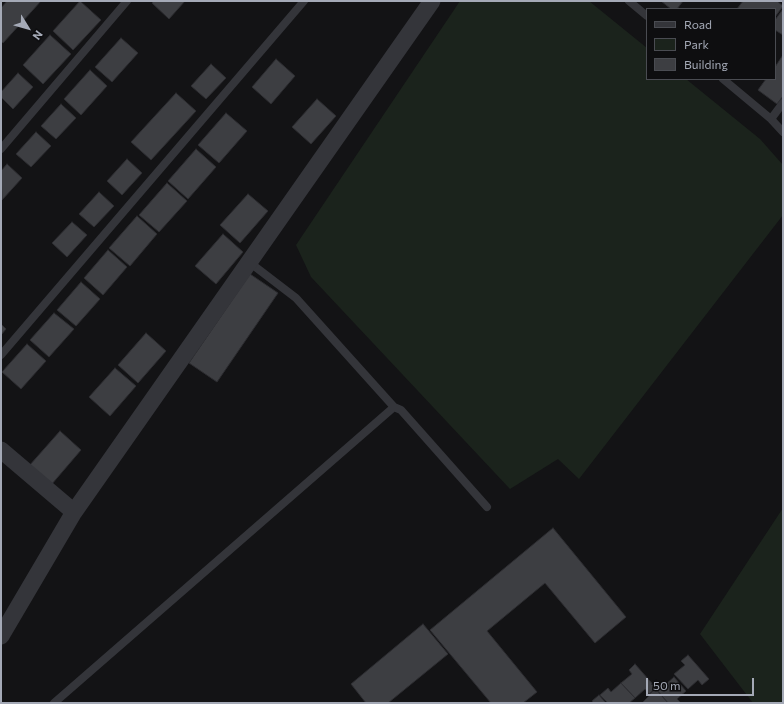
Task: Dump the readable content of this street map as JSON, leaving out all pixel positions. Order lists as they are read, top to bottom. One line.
{"legend":["Road","Park","Building"],"scale_bar":"50 m","north":"bottom right"}
